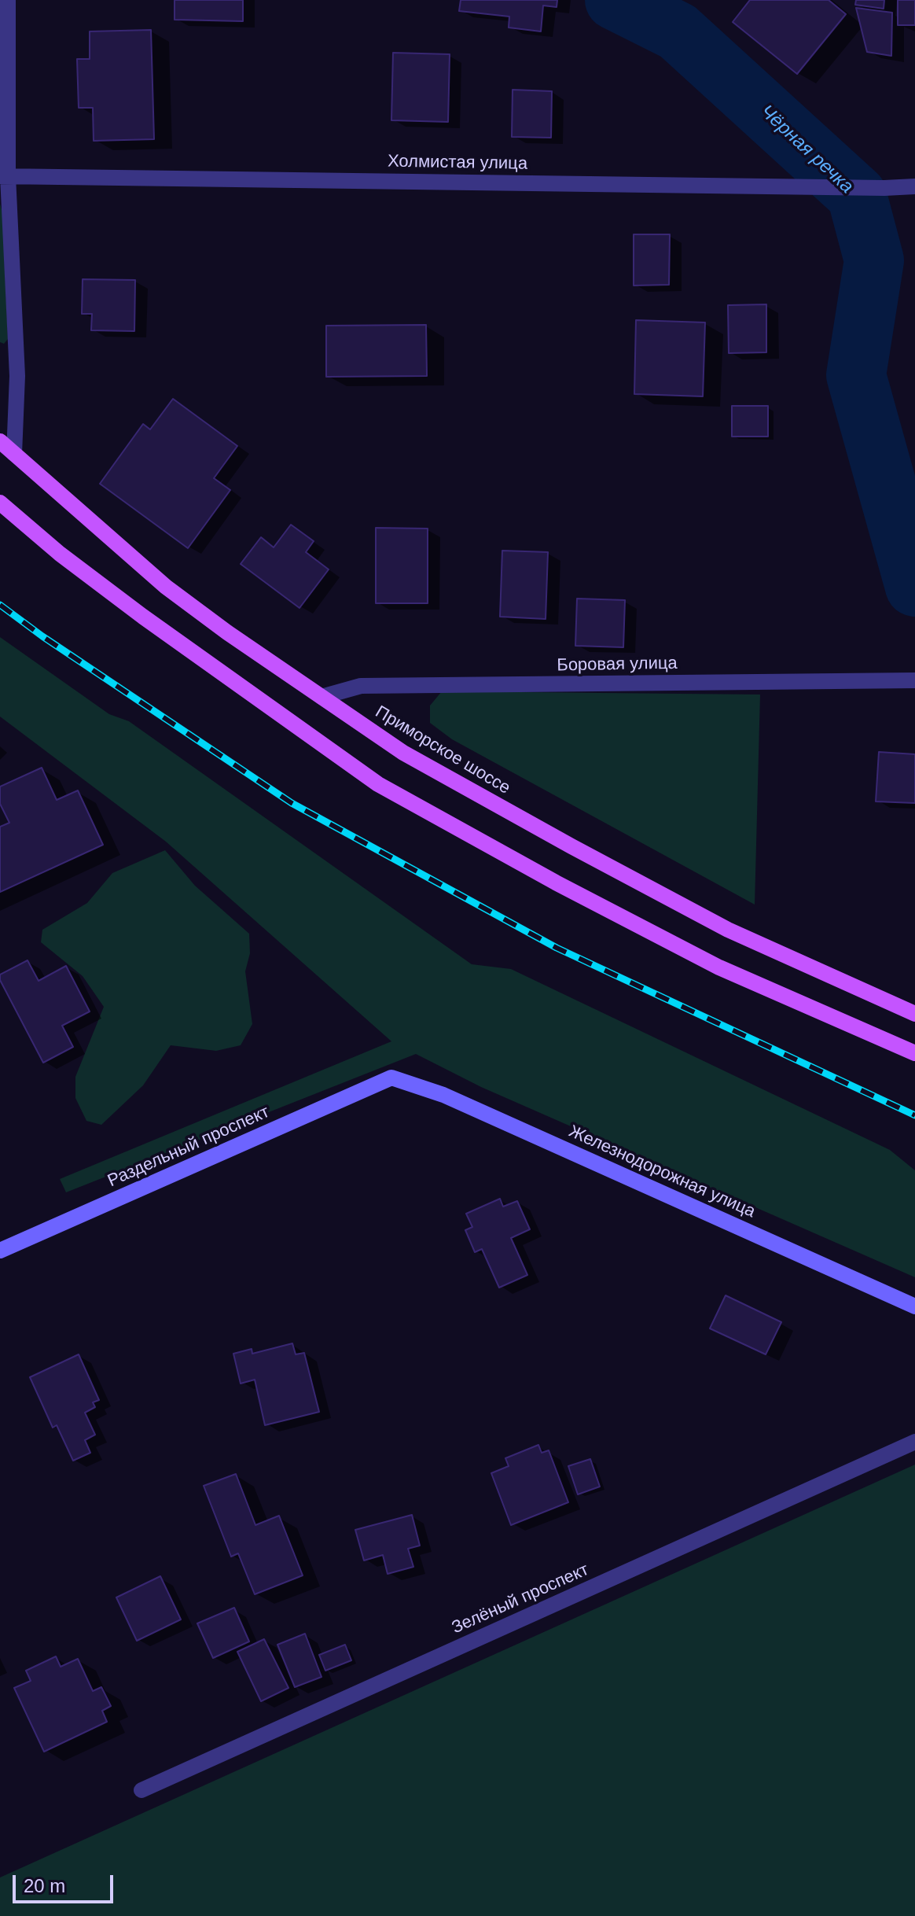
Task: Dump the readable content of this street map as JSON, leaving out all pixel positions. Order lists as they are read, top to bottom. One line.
{"streets":{"main road":["Приморское шоссе"],"street":["Холмистая улица","Боровая улица","Раздельный проспект","Железнодорожная улица","Зелёный проспект"]},"crossings":[["Боровая улица","Приморское шоссе"],["Раздельный проспект","Железнодорожная улица"]],"water":["Чёрная речка"],"scale_bar":"20 m"}
